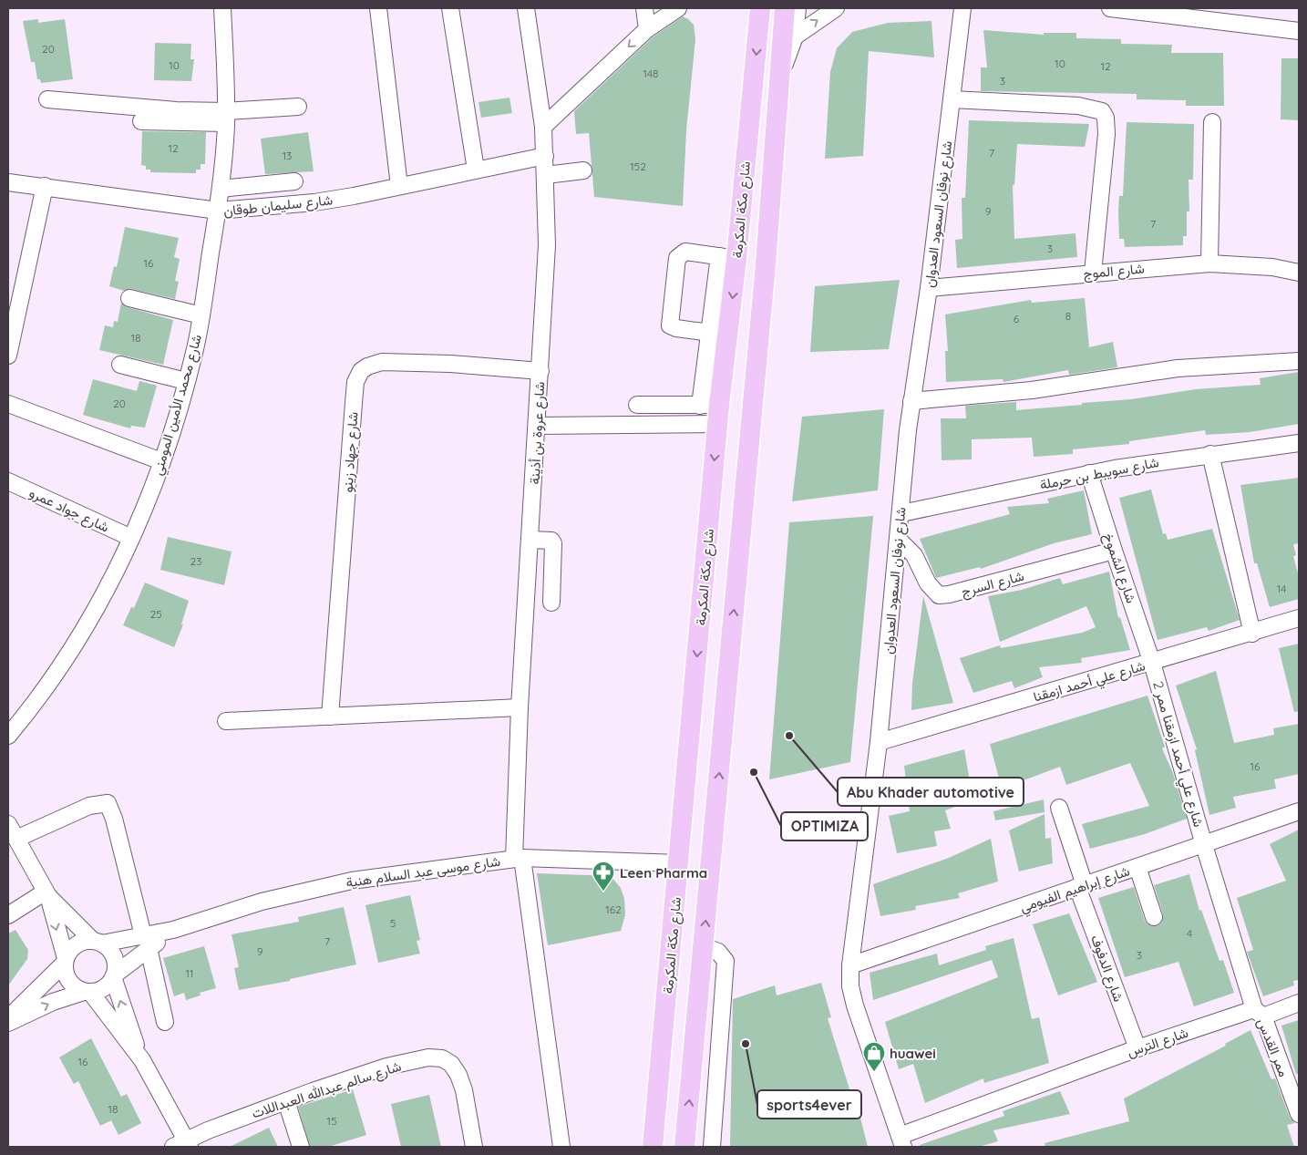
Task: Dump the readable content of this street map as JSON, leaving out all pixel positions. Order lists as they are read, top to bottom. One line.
{"streets":{"main road":["شارع مكة المكرمة"],"street":["شارع سليمان طوقان","شارع نوفان السعود العدوان","شارع الموج","شارع محمد الأمين المومني","شارع عروة بن أذينة","شارع جهاد زينو","شارع سويبط بن حرملة","شارع جواد عمرو","شارع الشموخ","شارع السرج","شارع علي أحمد ازمقنا","شارع علي أحمد ازمقنا ممر 2","شارع موسى عبد السلام هنية","شارع إبراهيم الفيومي","شارع الدفوف","شارع الترس","ممر القدس","شارع سالم عبدالله العبداللات"]},"crossings":[["شارع سليمان طوقان","شارع محمد الأمين المومني"],["شارع سليمان طوقان","شارع عروة بن أذينة"],["شارع مكة المكرمة","شارع موسى عبد السلام هنية"],["شارع نوفان السعود العدوان","شارع الموج"],["شارع نوفان السعود العدوان","شارع سويبط بن حرملة"],["شارع نوفان السعود العدوان","شارع السرج"],["شارع نوفان السعود العدوان","شارع علي أحمد ازمقنا"],["شارع نوفان السعود العدوان","شارع إبراهيم الفيومي"],["شارع نوفان السعود العدوان","شارع الترس"],["شارع محمد الأمين المومني","شارع جواد عمرو"],["شارع عروة بن أذينة","شارع جهاد زينو"],["شارع عروة بن أذينة","شارع موسى عبد السلام هنية"],["شارع سويبط بن حرملة","شارع الشموخ"],["شارع الشموخ","شارع السرج"],["شارع الشموخ","شارع علي أحمد ازمقنا"],["شارع الشموخ","شارع علي أحمد ازمقنا ممر 2"],["شارع علي أحمد ازمقنا","شارع علي أحمد ازمقنا ممر 2"],["شارع علي أحمد ازمقنا ممر 2","شارع إبراهيم الفيومي"],["شارع إبراهيم الفيومي","شارع الدفوف"],["شارع الدفوف","شارع الترس"],["شارع الترس","ممر القدس"]],"places":{"other":["Abu Khader automotive","OPTIMIZA","sports4ever"],"pharmacy":["Leen Pharma"],"shop":["huawei"]},"house_numbers":["20","10","10","12","148","3","12","7","13","152","9","7","3","16","8","6","18","20","23","14","25","16","162","5","4","7","9","3","11","16","18","15"]}
